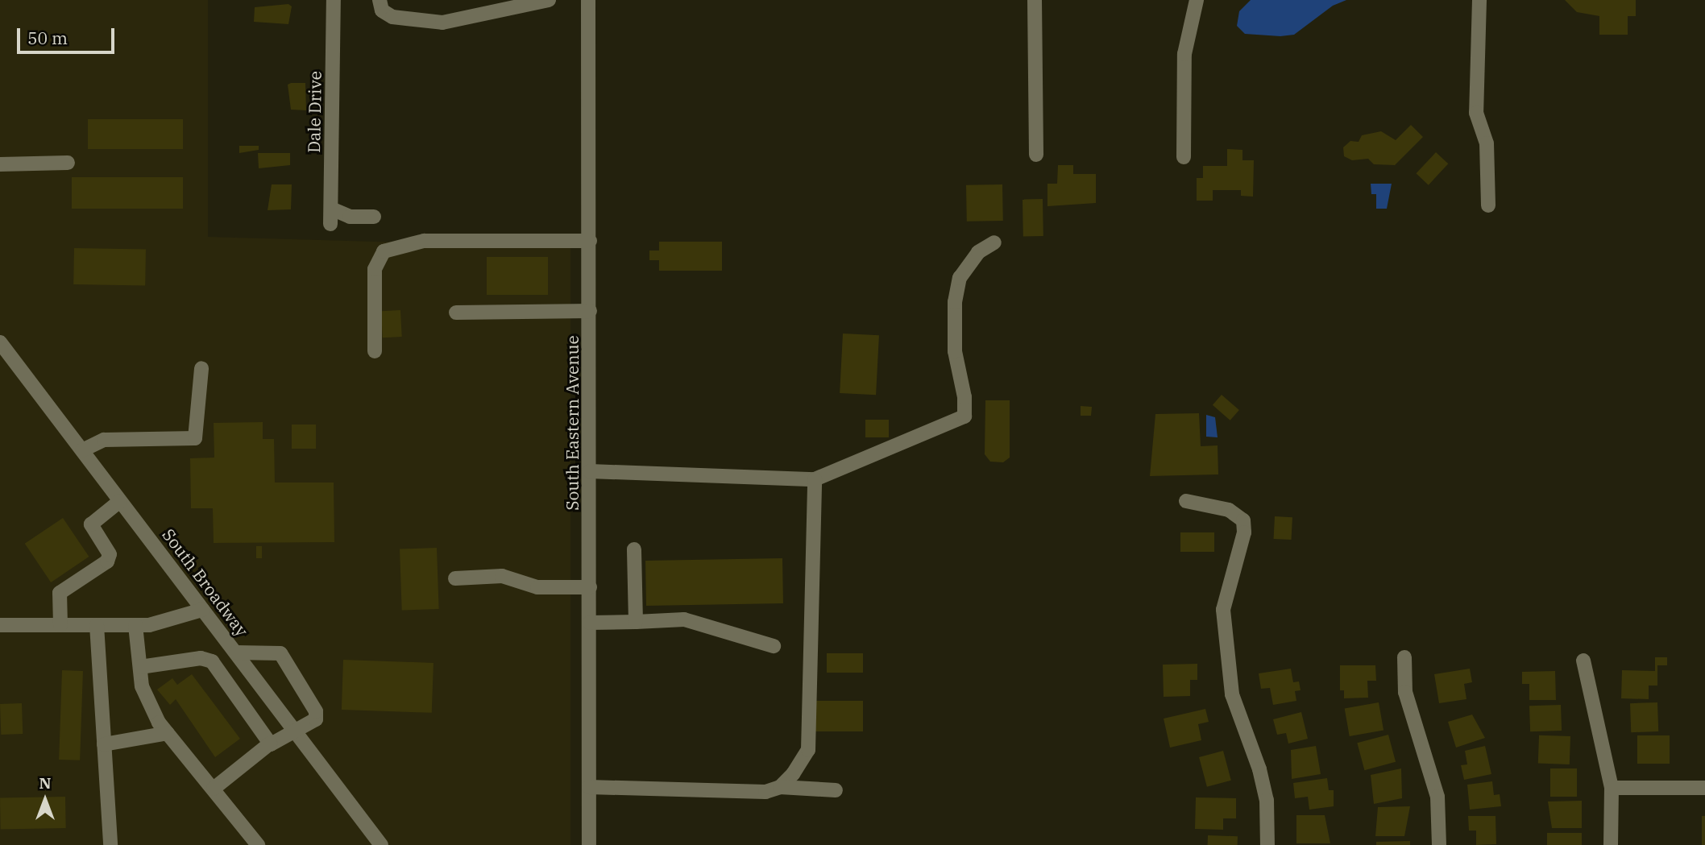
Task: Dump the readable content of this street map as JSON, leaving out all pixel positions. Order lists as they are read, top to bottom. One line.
{"streets":{"street":["Dale Drive","South Eastern Avenue","South Broadway"]},"scale_bar":"50 m","north":"top"}
